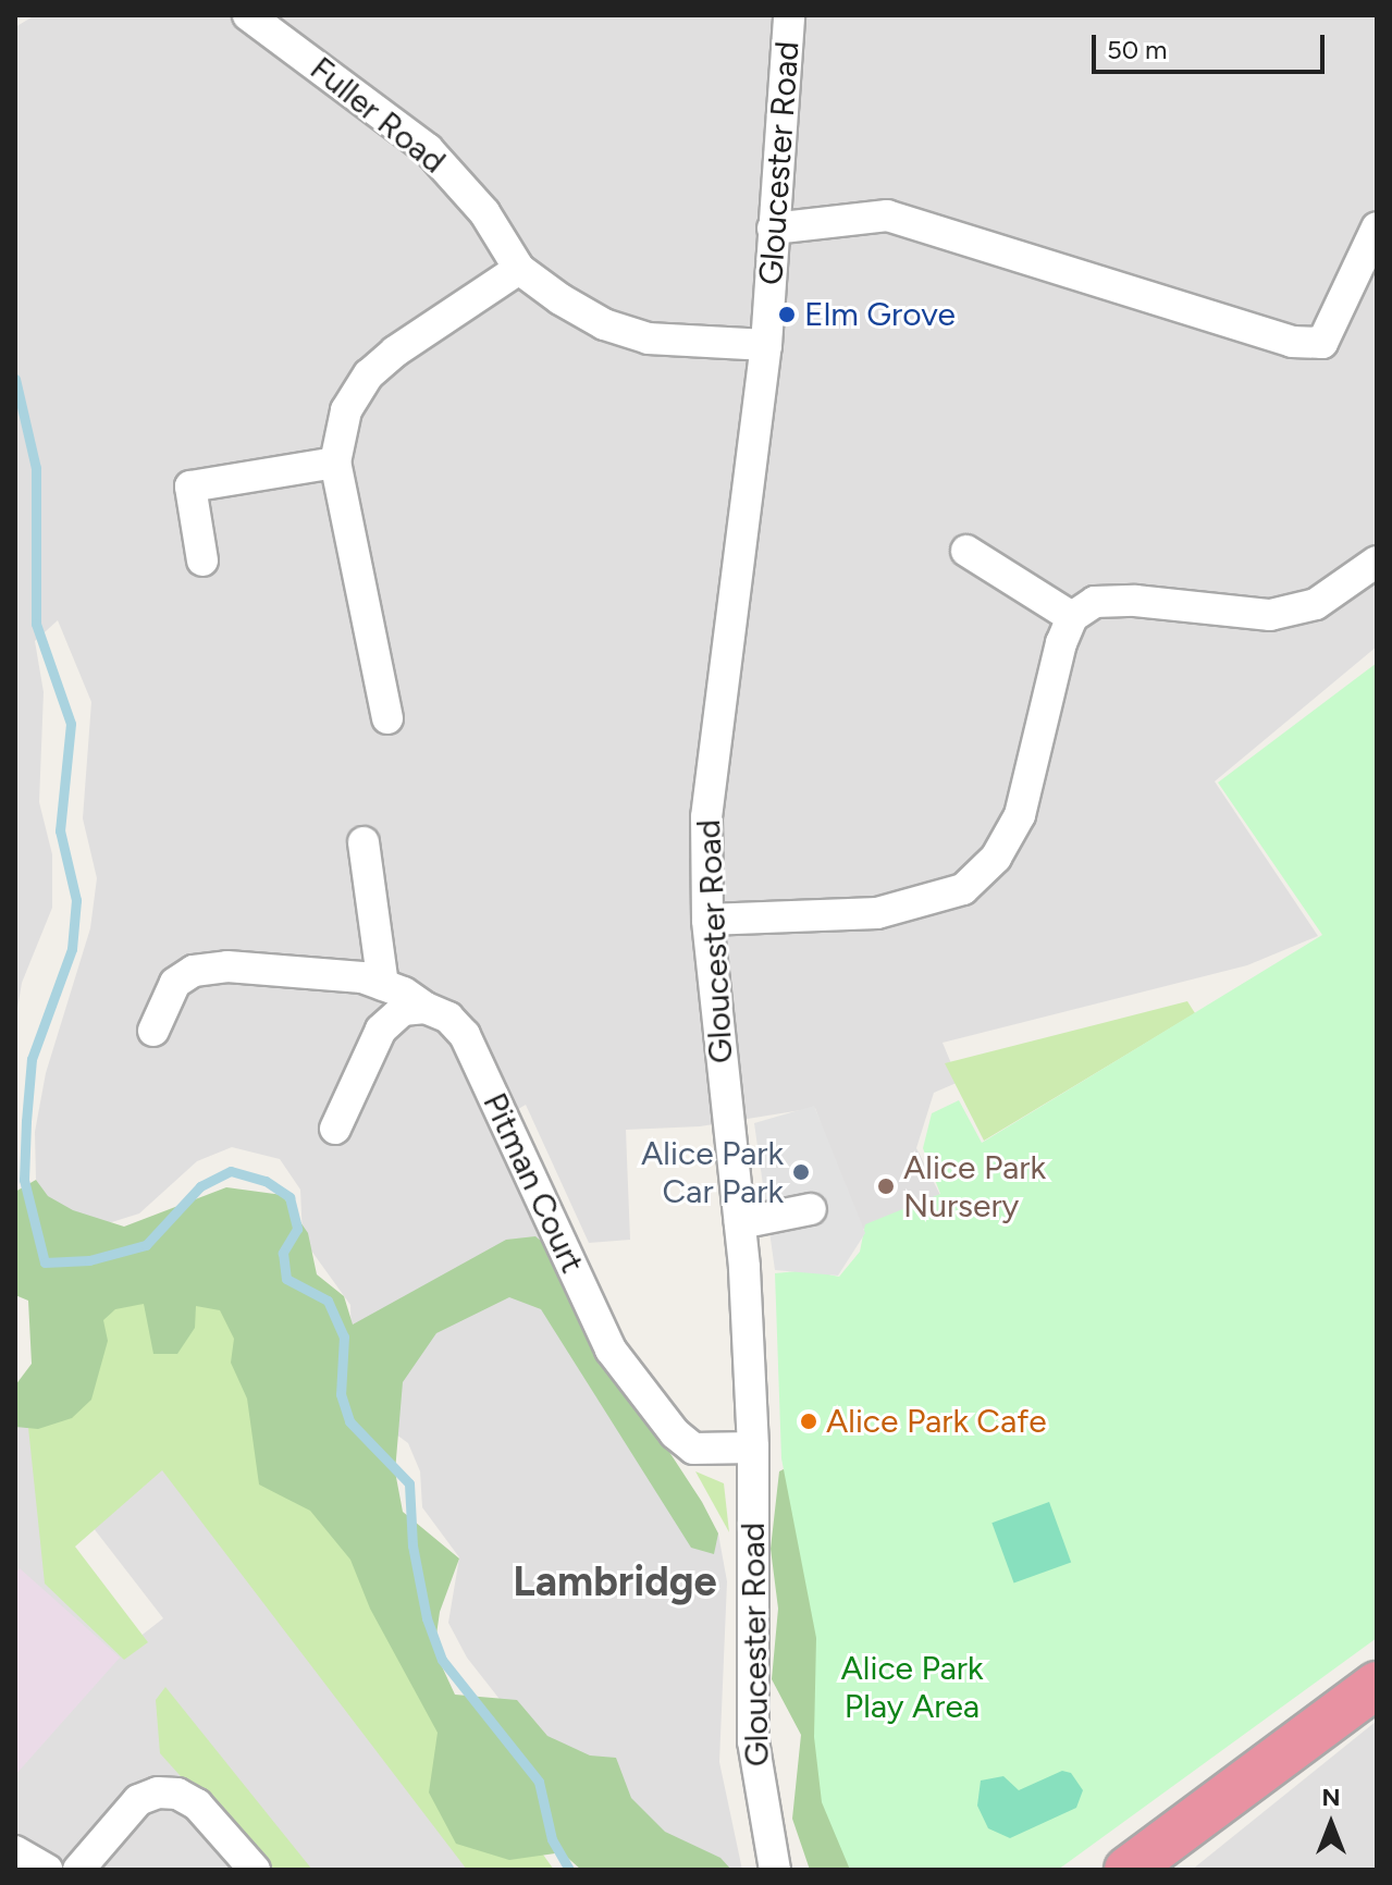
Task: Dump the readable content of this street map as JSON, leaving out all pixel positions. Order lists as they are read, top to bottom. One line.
{"streets":{"street":["Fuller Road","Gloucester Road","Pitman Court"]},"crossings":[["Fuller Road","Gloucester Road"],["Gloucester Road","Pitman Court"]],"districts":["Lambridge"],"parks":["Alice Park Play Area"],"places":["Elm Grove","Alice Park Car Park","Alice Park Nursery","Alice Park Cafe"],"scale_bar":"50 m","north":"top"}
